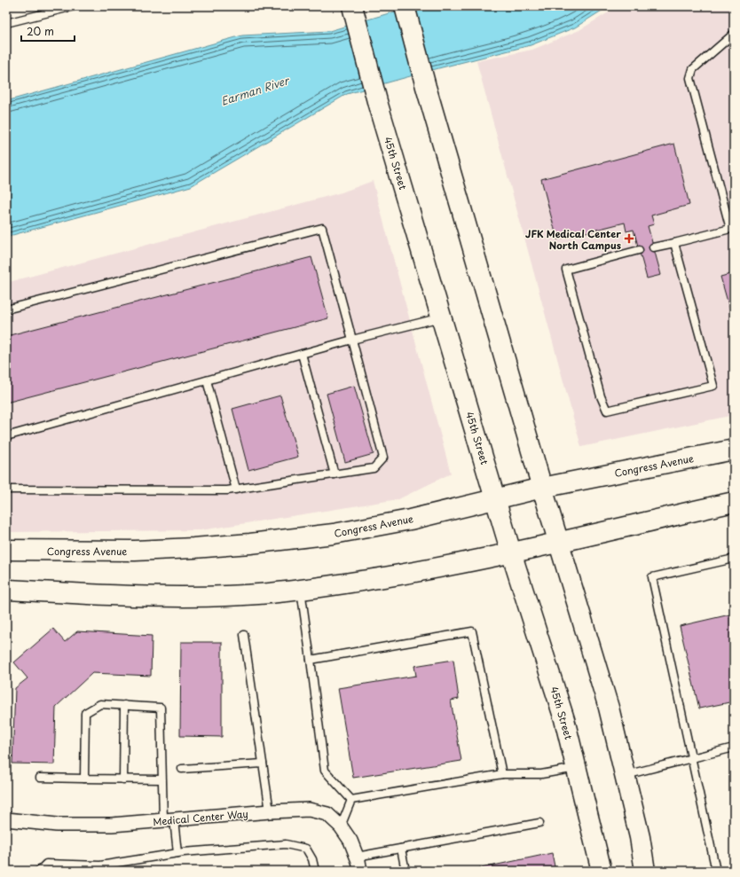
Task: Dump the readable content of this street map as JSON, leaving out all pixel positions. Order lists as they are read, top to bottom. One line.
{"streets":{"main road":["45th Street","Congress Avenue"],"street":["Medical Center Way"]},"crossings":[["45th Street","Congress Avenue"]],"water":["Earman River"],"places":{"health":["JFK Medical Center North Campus"]},"scale_bar":"20 m"}
